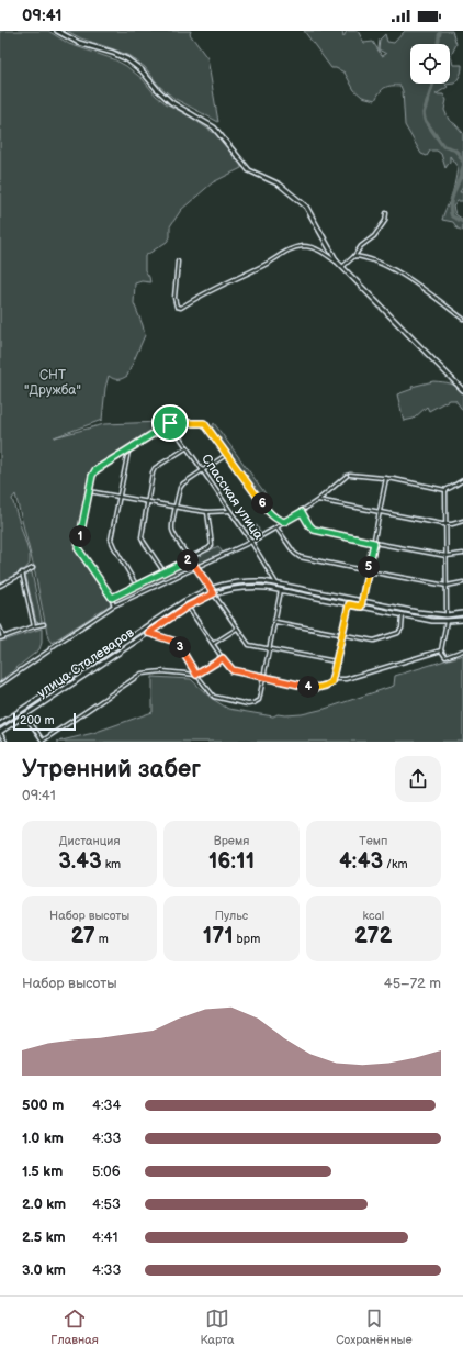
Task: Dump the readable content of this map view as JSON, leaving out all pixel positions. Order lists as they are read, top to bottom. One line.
{"streets":{"main road":["улица Сталеваров"],"street":["Спасская улица"]},"crossings":[["Спасская улица","улица Сталеваров"]],"parks":["СНТ \"Дружба\""],"scale_bar":"200 m","page":{"status":"09:41","pins":["6","1","2","5","3","4"],"scale":"200 m","heading":["Утренний забег","09:41"],"stats":[["Дистанция","3.43 km"],["Время","16:11"],["Темп","4:43 /km"],["Набор высоты","27 m"],["Пульс","171 bpm"],["kcal","272"]],"chart":["Набор высоты","45–72 m"],"list":[{"name":"500 m","note":"4:34"},{"name":"1.0 km","note":"4:33"},{"name":"1.5 km","note":"5:06"},{"name":"2.0 km","note":"4:53"},{"name":"2.5 km","note":"4:41"},{"name":"3.0 km","note":"4:33"}],"tabs":["Главная","Карта","Сохранённые"]}}
